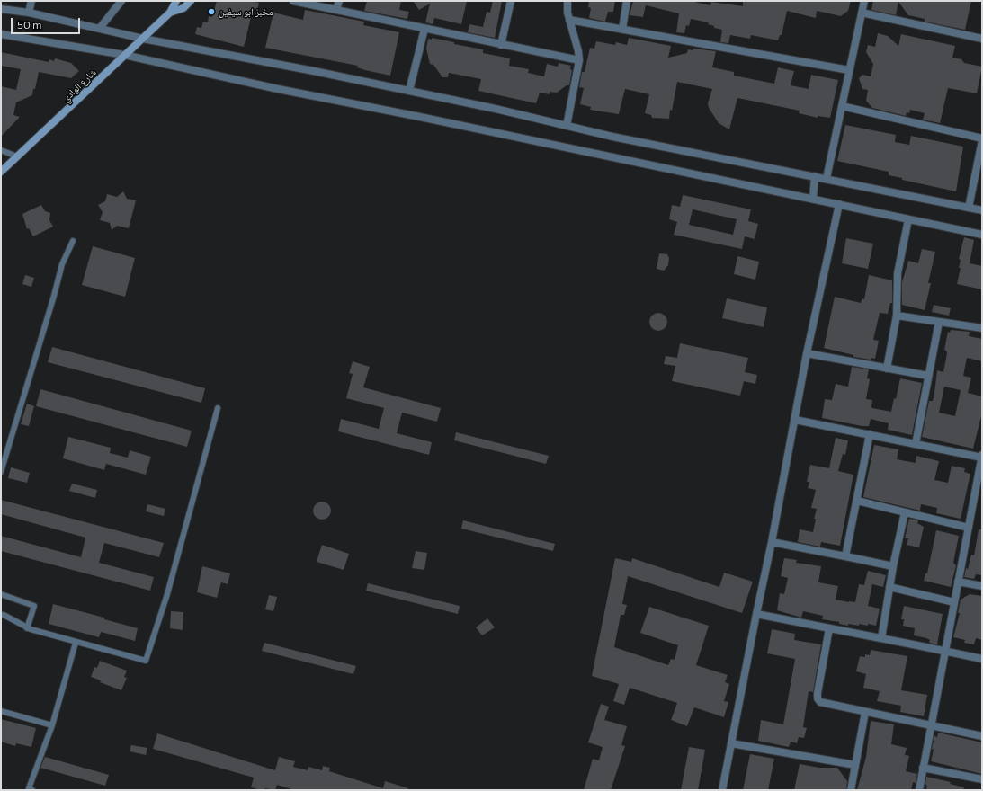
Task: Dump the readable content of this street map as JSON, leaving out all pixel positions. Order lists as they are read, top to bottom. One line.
{"streets":{"main road":["شارع الوادي"]},"places":["مخبز ابو سيفين"],"scale_bar":"50 m"}
